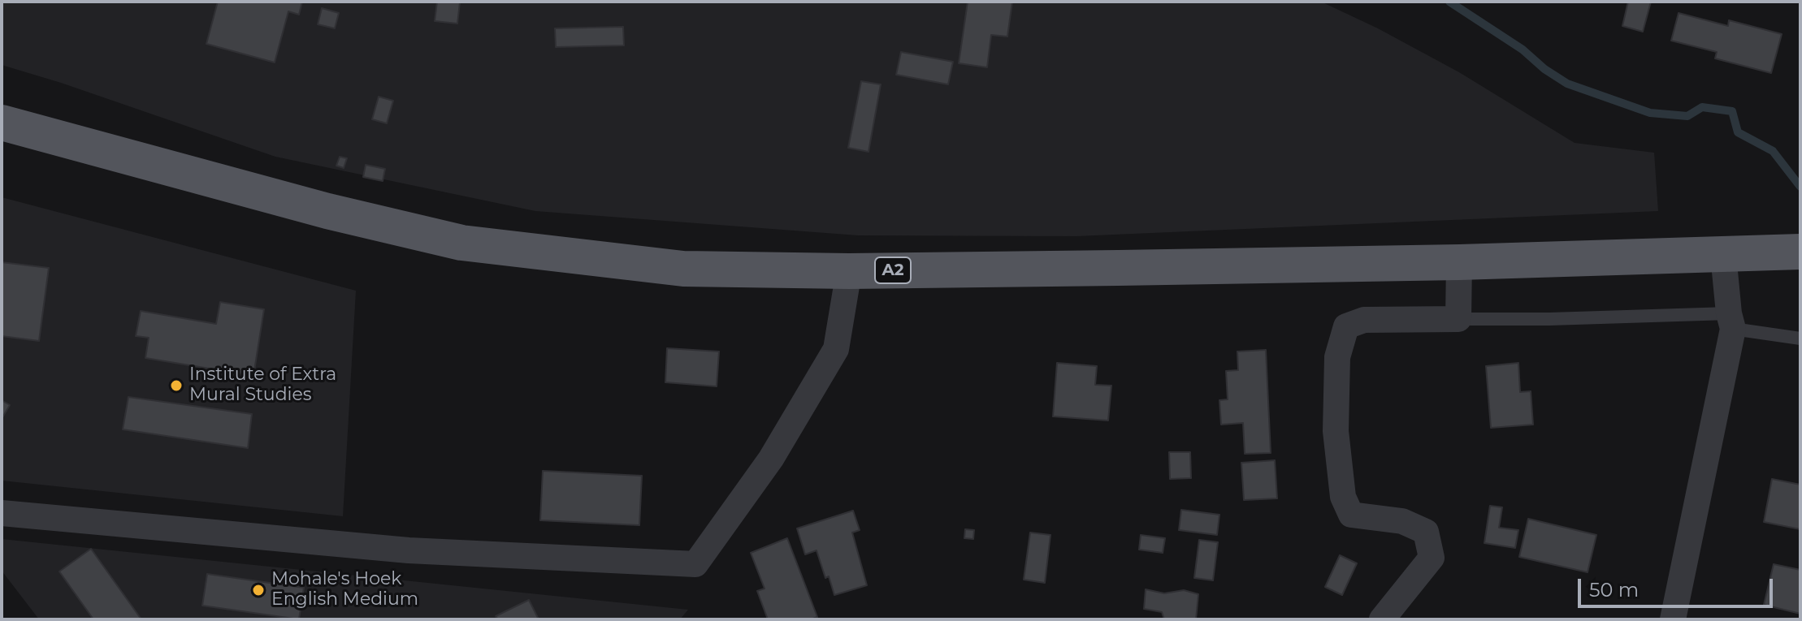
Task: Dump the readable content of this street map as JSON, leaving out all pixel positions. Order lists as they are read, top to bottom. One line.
{"streets":{"main road":["A2"]},"places":["Institute of Extra Mural Studies","Mohale's Hoek English Medium"],"scale_bar":"50 m"}
